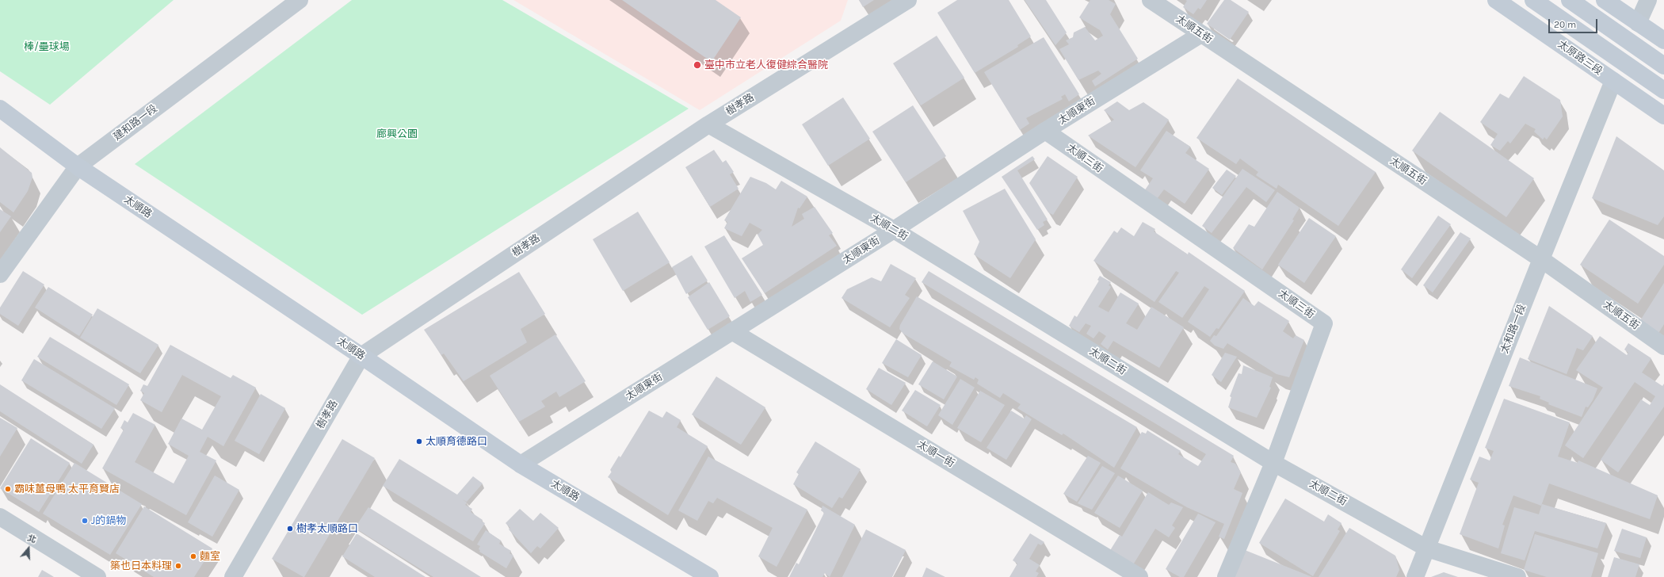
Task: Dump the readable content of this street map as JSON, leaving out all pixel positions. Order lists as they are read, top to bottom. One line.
{"streets":{"street":["太順五街","太原路三段","樹孝路","太順東街","建和路一段","太順三街","太順路","太順二街","太和路一段","太順一街"]},"crossings":[["太順五街","太順東街"],["太順五街","太和路一段"],["太原路三段","太和路一段"],["樹孝路","太順路"],["樹孝路","太順二街"],["太順東街","太順三街"],["太順東街","太順路"],["太順東街","太順二街"],["太順東街","太順一街"],["建和路一段","太順路"],["太順三街","太順二街"],["太順二街","太和路一段"]],"parks":["棒/壘球場","廊興公園"],"places":["臺中市立老人復健綜合醫院","太順育德路口","霸味薑母鴨 太平育賢店","J的鍋物","樹孝太順路口","麵室","築也日本料理"],"scale_bar":"20 m","north":"top"}
